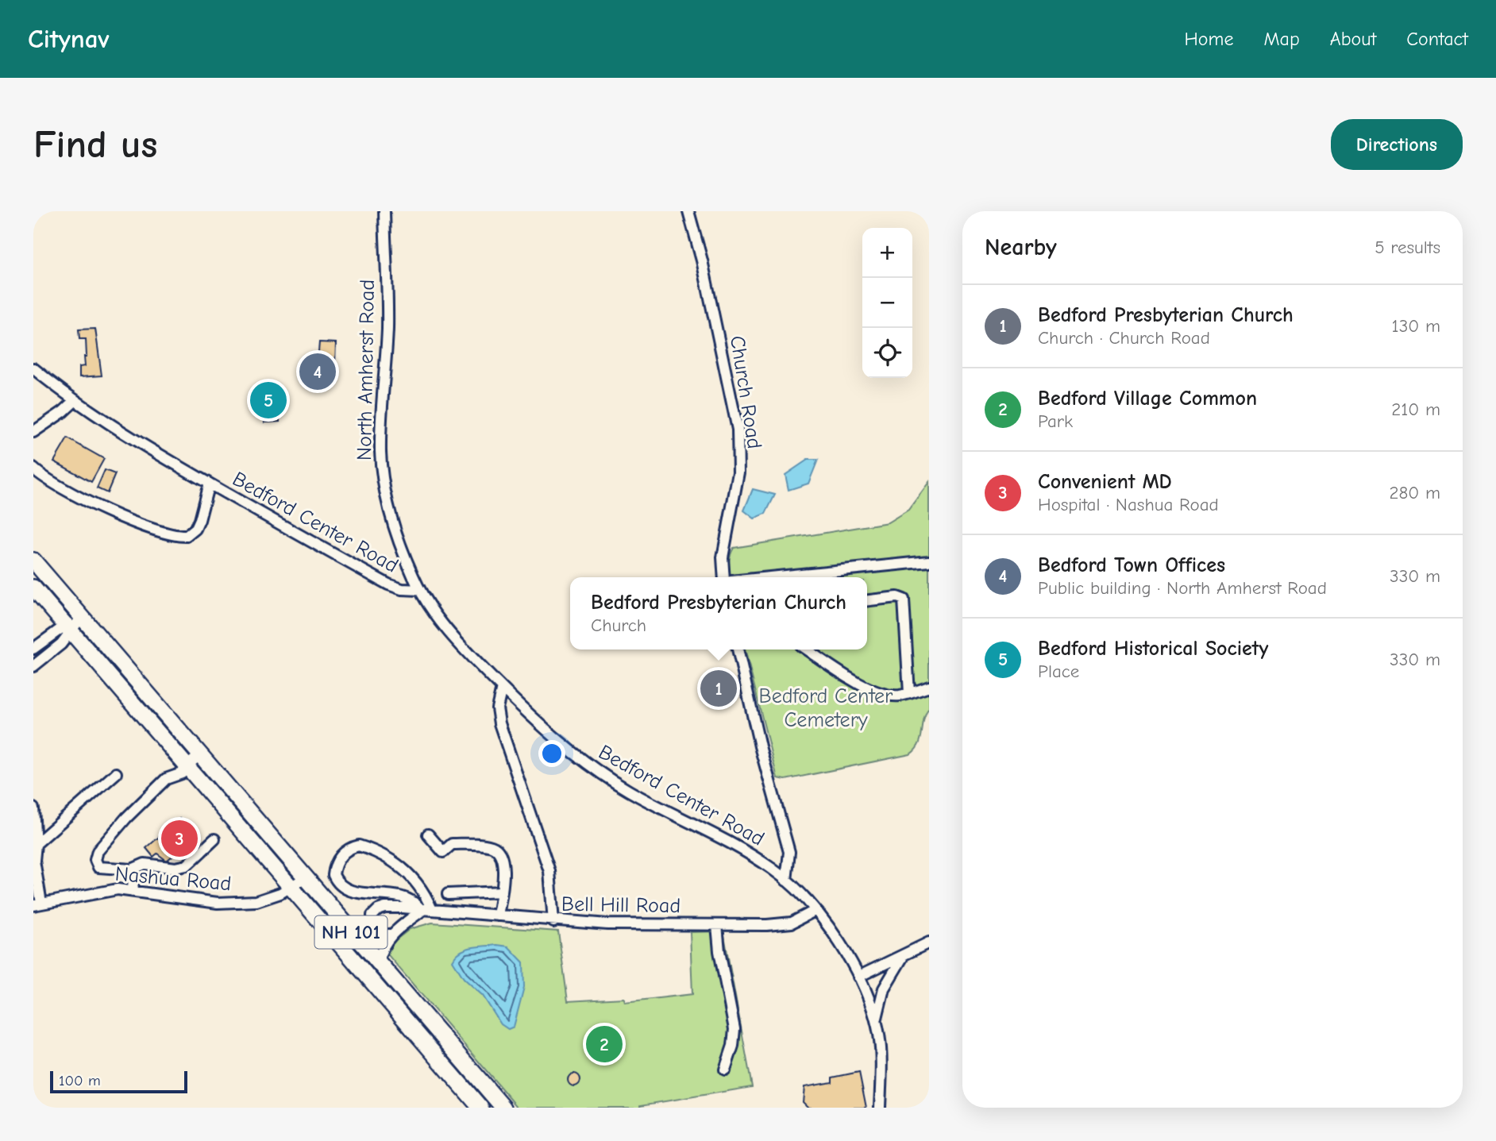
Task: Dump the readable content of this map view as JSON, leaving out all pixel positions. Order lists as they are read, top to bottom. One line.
{"streets":{"highway":["NH 101"],"street":["North Amherst Road","Church Road","Bedford Center Road","Nashua Road","Bell Hill Road"]},"crossings":[["North Amherst Road","Bedford Center Road"],["Bedford Center Road","Bell Hill Road"],["Nashua Road","NH 101"]],"parks":["Bedford Center Cemetery"],"scale_bar":"100 m","page":{"header":"Citynav","nav":["Home","Map","About","Contact"],"buttons":"Directions","title":"Find us","heading":["Nearby","5 results"],"map_buttons":["+","−"],"list":[{"mark":"1","name":"Bedford Presbyterian Church","note":"Church · Church Road","value":"130 m"},{"mark":"2","name":"Bedford Village Common","note":"Park","value":"210 m"},{"mark":"3","name":"Convenient MD","note":"Hospital · Nashua Road","value":"280 m"},{"mark":"4","name":"Bedford Town Offices","note":"Public building · North Amherst Road","value":"330 m"},{"mark":"5","name":"Bedford Historical Society","note":"Place","value":"330 m"}],"pins":["4","5","1","3","2"],"popup":["Bedford Presbyterian Church","Church"],"scale":"100 m"}}
